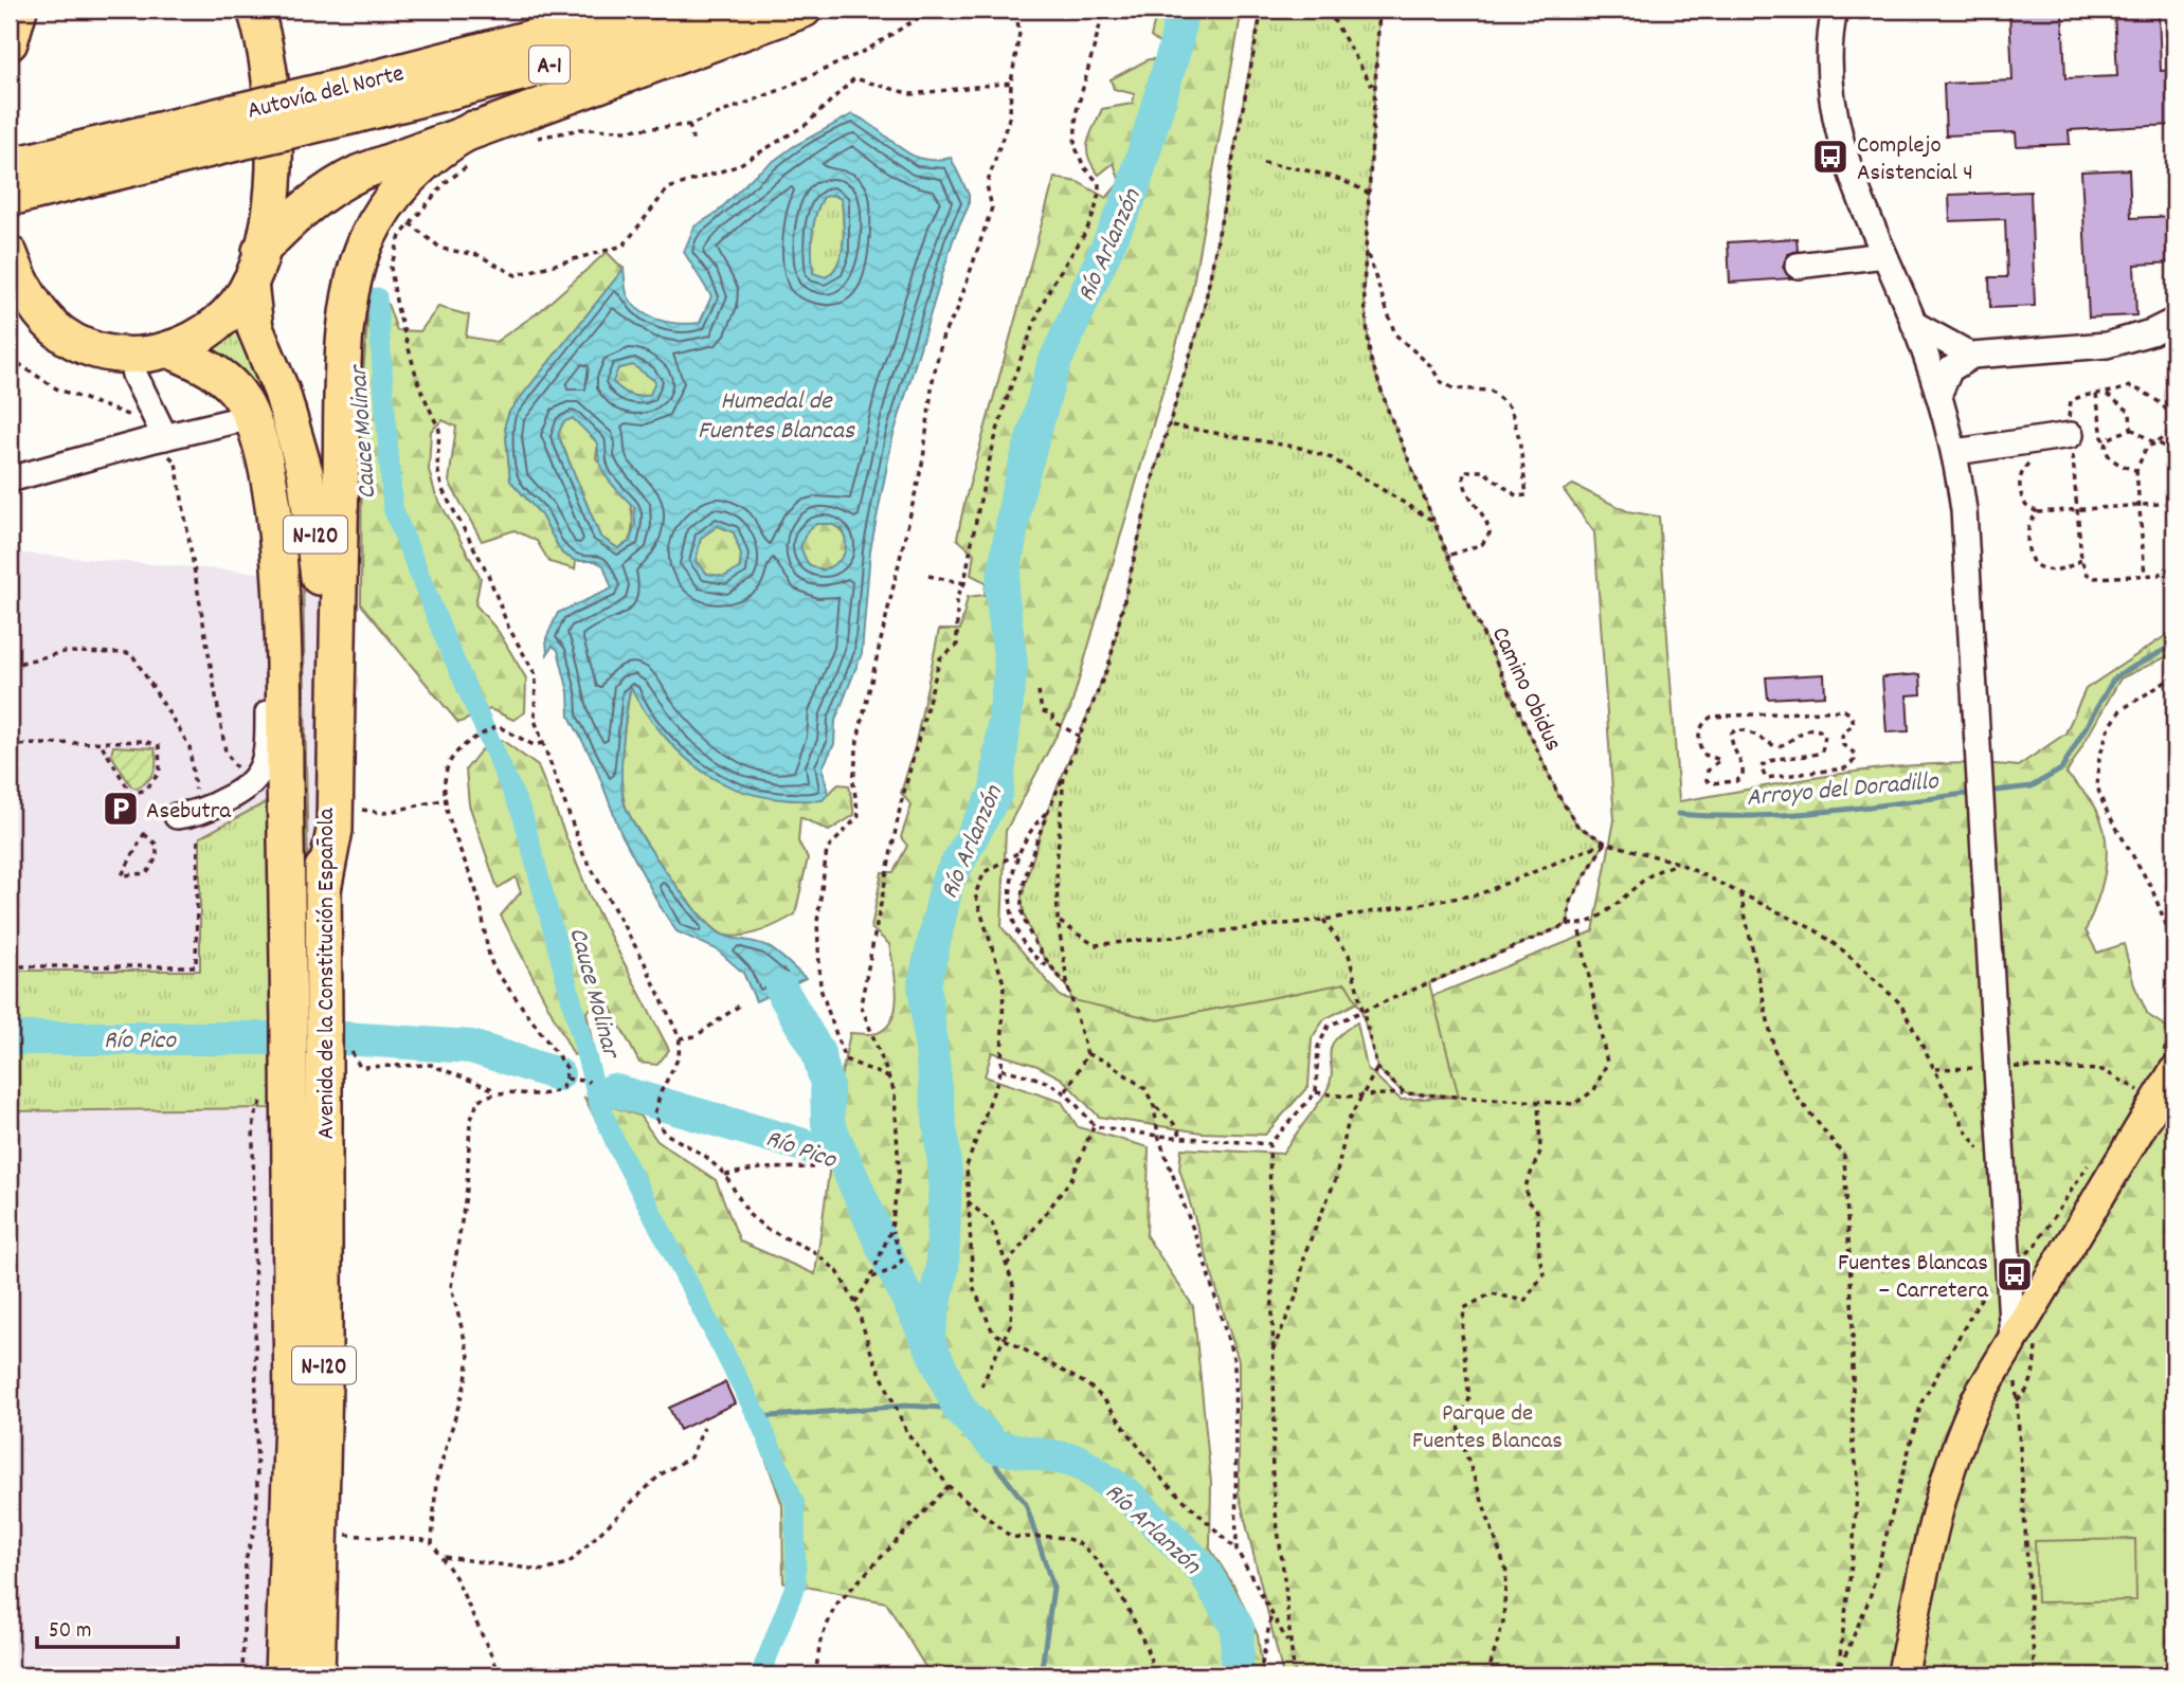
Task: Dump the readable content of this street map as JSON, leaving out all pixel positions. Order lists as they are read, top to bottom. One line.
{"streets":{"highway":["A-1","Autovía del Norte","N-120","Avenida de la Constitución Española"],"path":["Camino Obidus"]},"crossings":[["A-1","Autovía del Norte"],["N-120","Avenida de la Constitución Española"]],"water":["Río Arlanzón","Humedal de Fuentes Blancas","Cauce Molinar","Arroyo del Doradillo","Río Pico"],"parks":["Parque de Fuentes Blancas"],"places":{"bus stop":["Complejo Asistencial 4","Fuentes Blancas – Carretera"],"parking":["Asebutra"]},"scale_bar":"50 m"}
